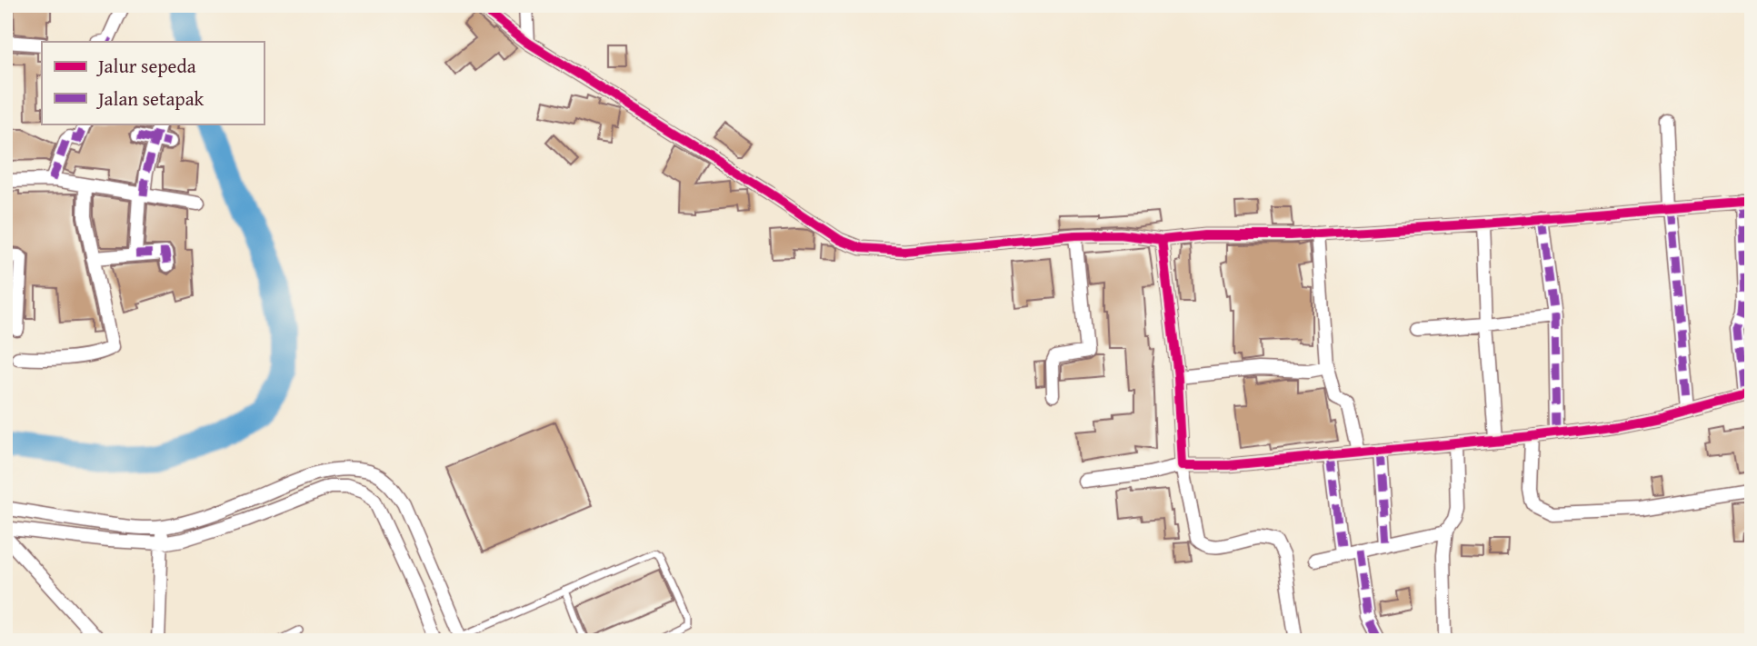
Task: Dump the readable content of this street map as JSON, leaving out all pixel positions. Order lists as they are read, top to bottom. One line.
{"legend":["Jalur sepeda","Jalan setapak"]}
